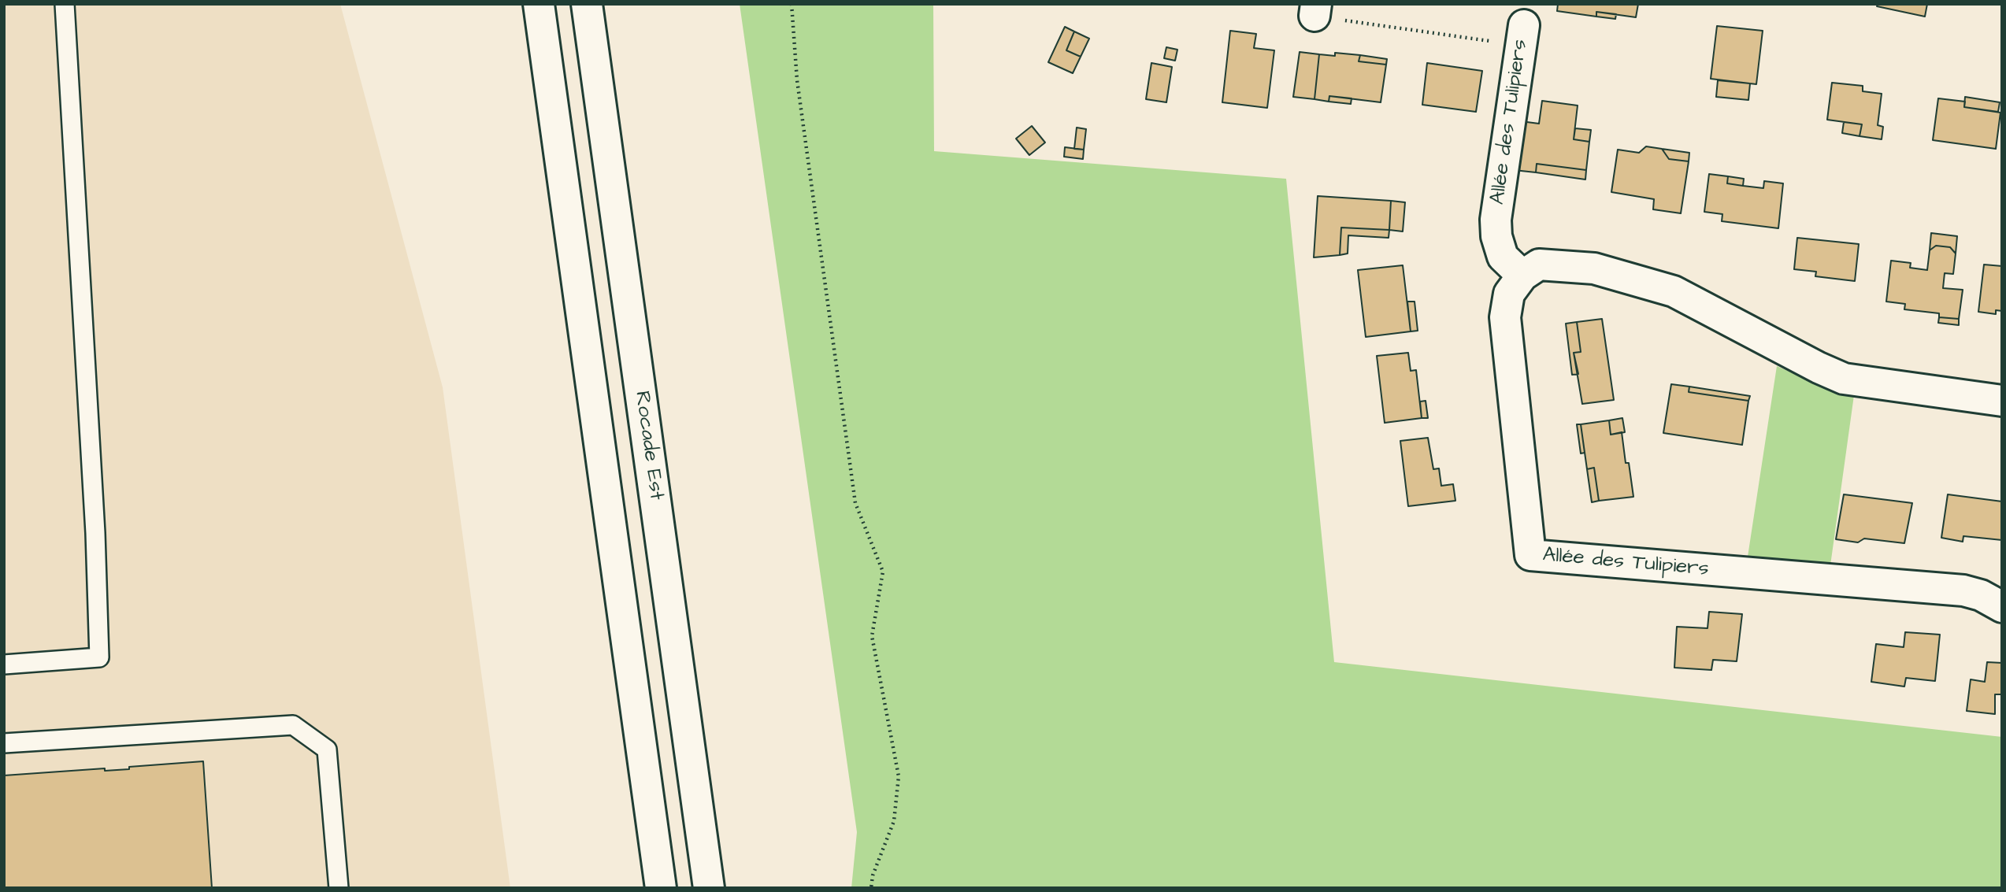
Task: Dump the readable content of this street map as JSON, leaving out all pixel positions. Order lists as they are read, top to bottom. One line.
{"streets":{"main road":["Allée des Tulipiers","Rocade Est"]}}
